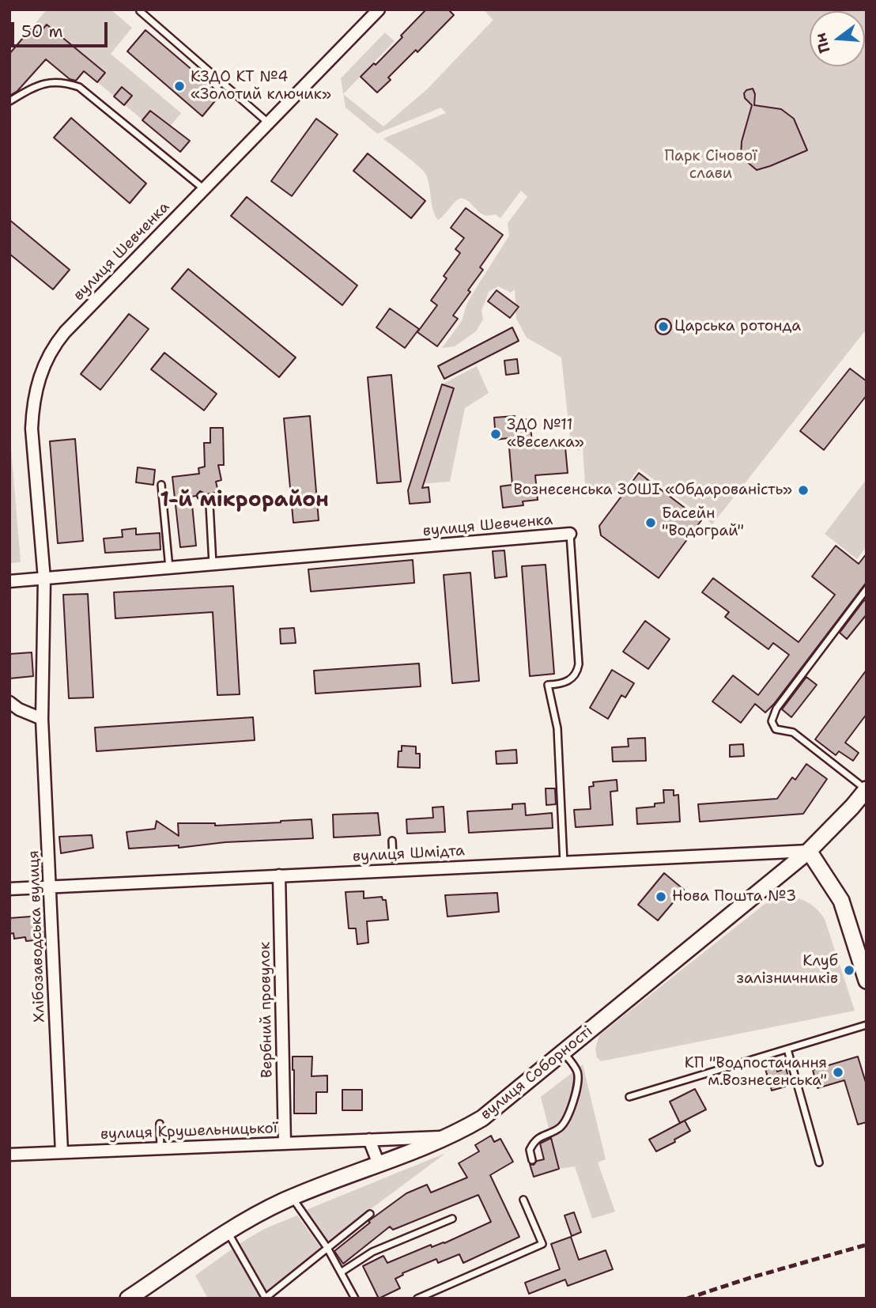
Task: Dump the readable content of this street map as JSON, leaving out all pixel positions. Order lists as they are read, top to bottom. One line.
{"streets":{"main road":["вулиця Соборності"],"street":["вулиця Шевченка","вулиця Шмідта","Хлібозаводська вулиця","Вербний провулок","вулиця Крушельницької"]},"crossings":[["вулиця Шевченка","Хлібозаводська вулиця"],["вулиця Шмідта","Хлібозаводська вулиця"],["вулиця Шмідта","Вербний провулок"],["вулиця Шмідта","вулиця Соборності"],["Хлібозаводська вулиця","вулиця Крушельницької"],["Вербний провулок","вулиця Крушельницької"],["вулиця Соборності","вулиця Крушельницької"]],"districts":["1-й мікрорайон"],"parks":["Парк Січової слави"],"places":["КЗДО КТ №4 «Золотий ключик»","Царська ротонда","ЗДО №11 «Веселка»","Вознесенська ЗОШІ «Обдарованість»","Басейн \"Водограй\"","Нова Пошта №3","Клуб залізничників","КП \"Водпостачання м.Вознесенська\""],"scale_bar":"50 m","north":"left"}
